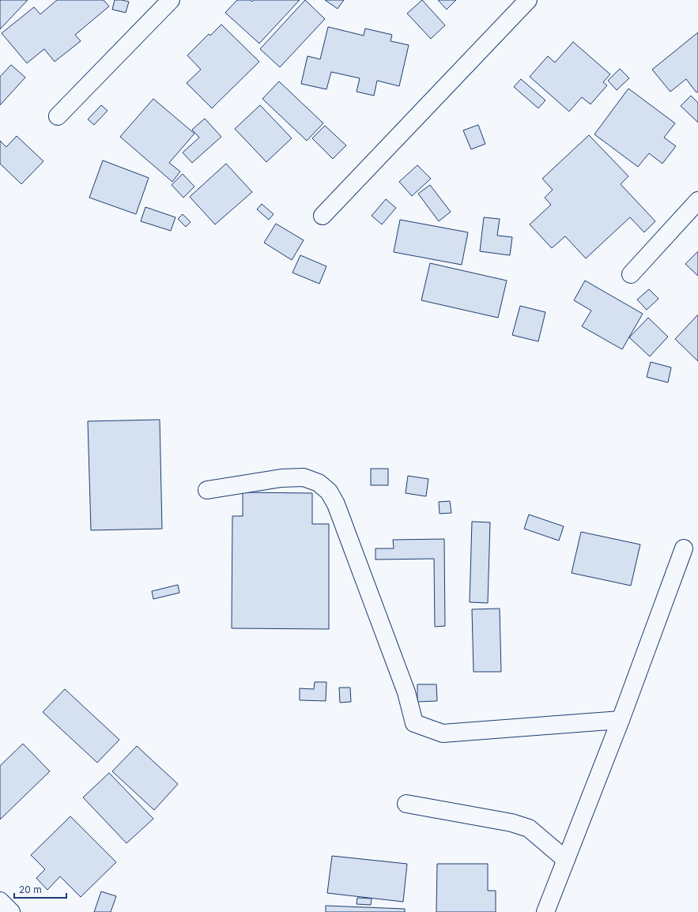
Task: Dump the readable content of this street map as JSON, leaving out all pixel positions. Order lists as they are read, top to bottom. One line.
{"scale_bar":"20 m"}
